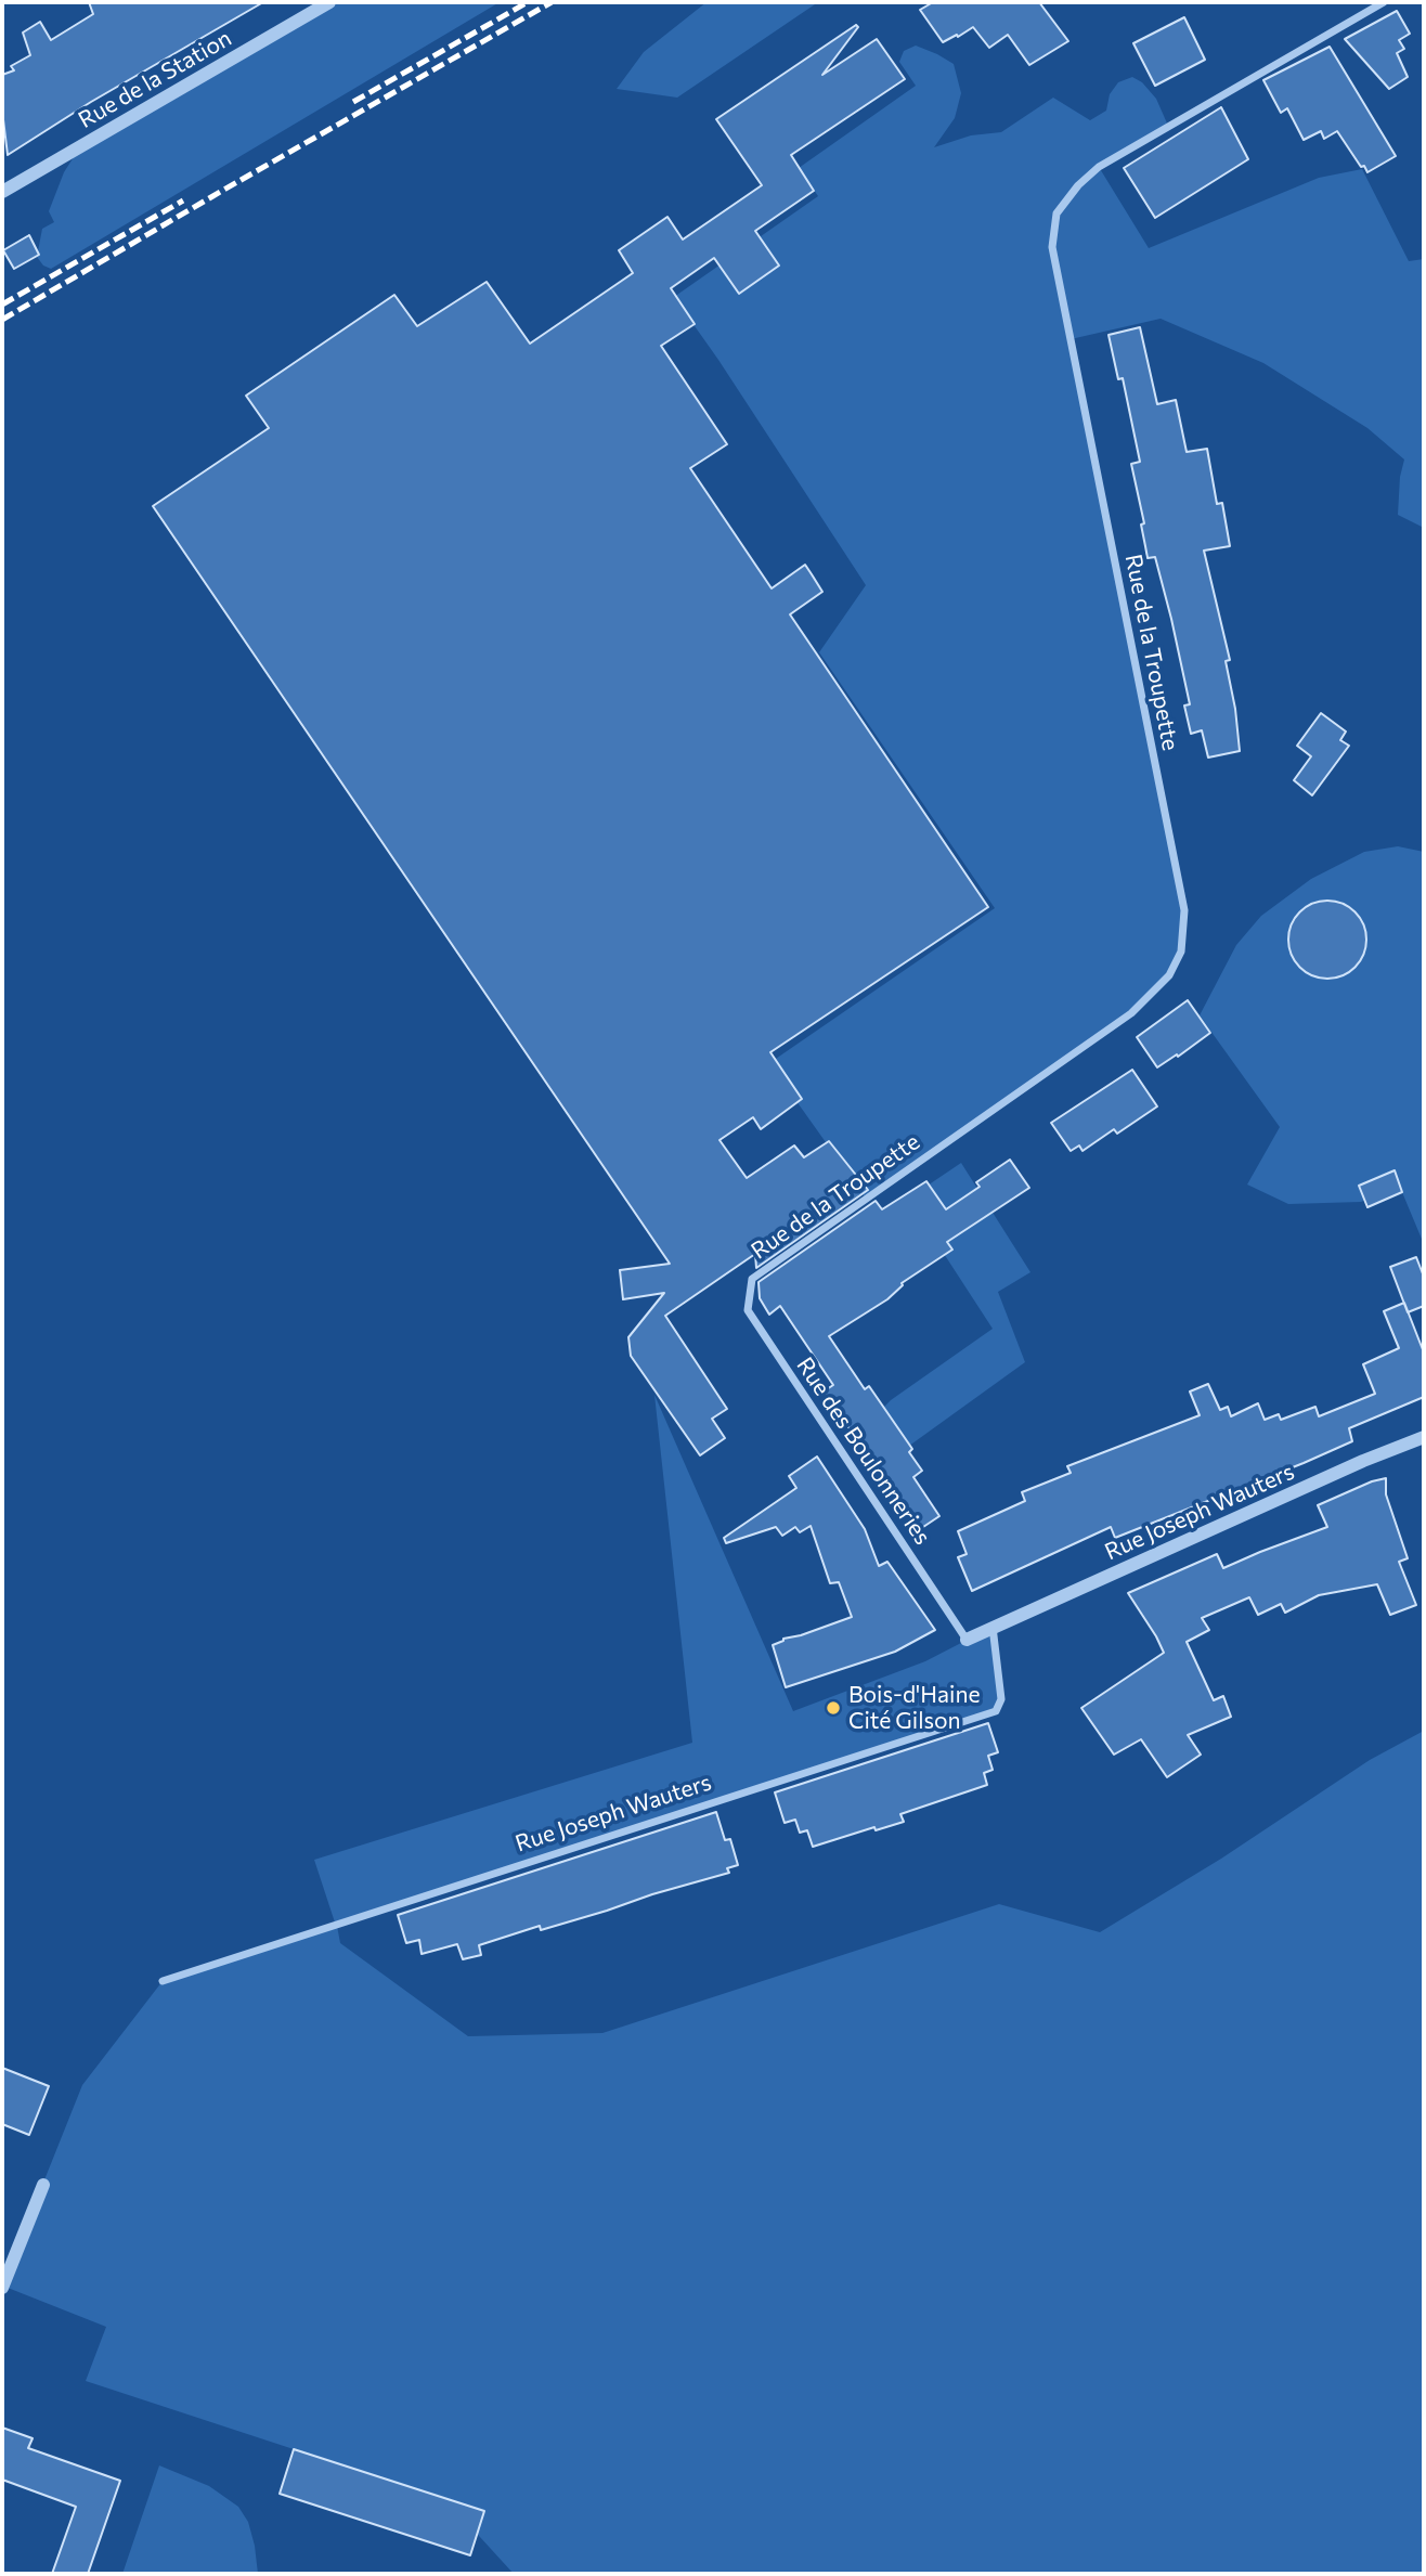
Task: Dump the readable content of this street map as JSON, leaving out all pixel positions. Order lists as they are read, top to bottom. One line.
{"streets":{"street":["Rue de la Station","Rue de la Troupette","Rue des Boulonneries","Rue Joseph Wauters"]},"crossings":[["Rue de la Troupette","Rue des Boulonneries"],["Rue des Boulonneries","Rue Joseph Wauters"]],"places":["Bois-d'Haine Cité Gilson"]}
